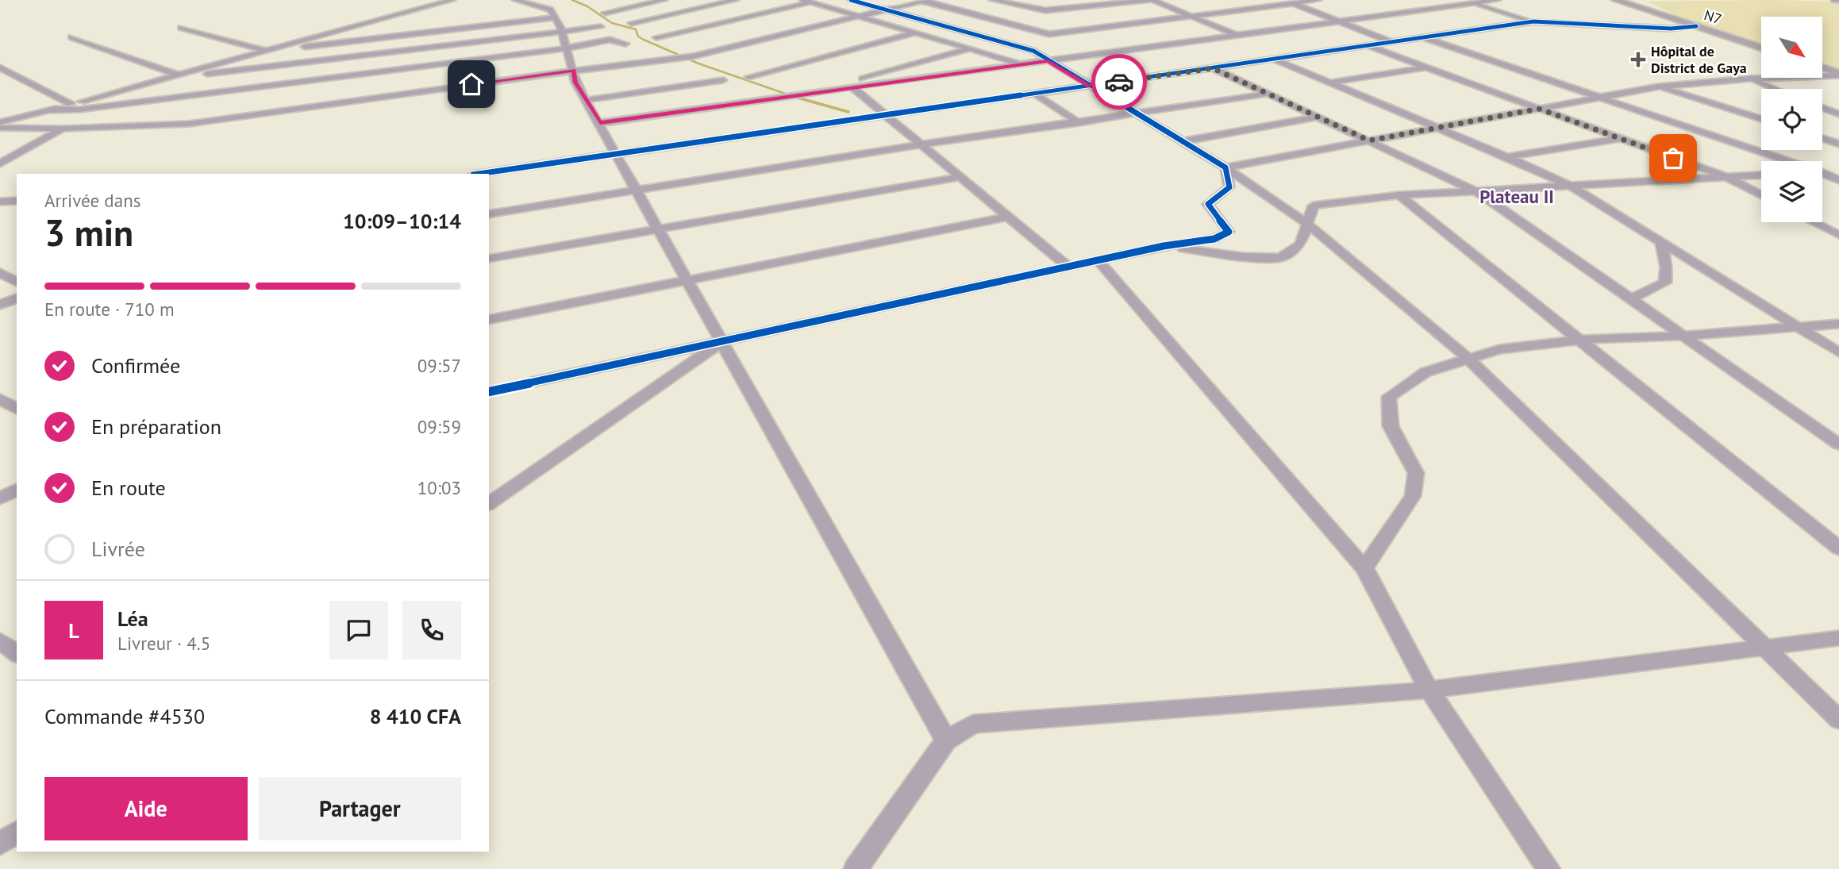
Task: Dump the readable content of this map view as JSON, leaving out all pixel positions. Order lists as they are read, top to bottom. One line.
{"streets":{"main road":["N7"]},"districts":["Plateau II"],"places":{"health":["Hôpital de District de Gaya"]},"north":"bottom right","page":{"heading":["3 min","Arrivée dans","10:09–10:14"],"panel":["Léa","Livreur · 4.5","Commande #4530","8 410 CFA"],"bar":"En route · 710 m","list":[["Confirmée","09:57"],["En préparation","09:59"],["En route","10:03"],"Livrée"],"round":"L","buttons":["Aide","Partager"]}}
